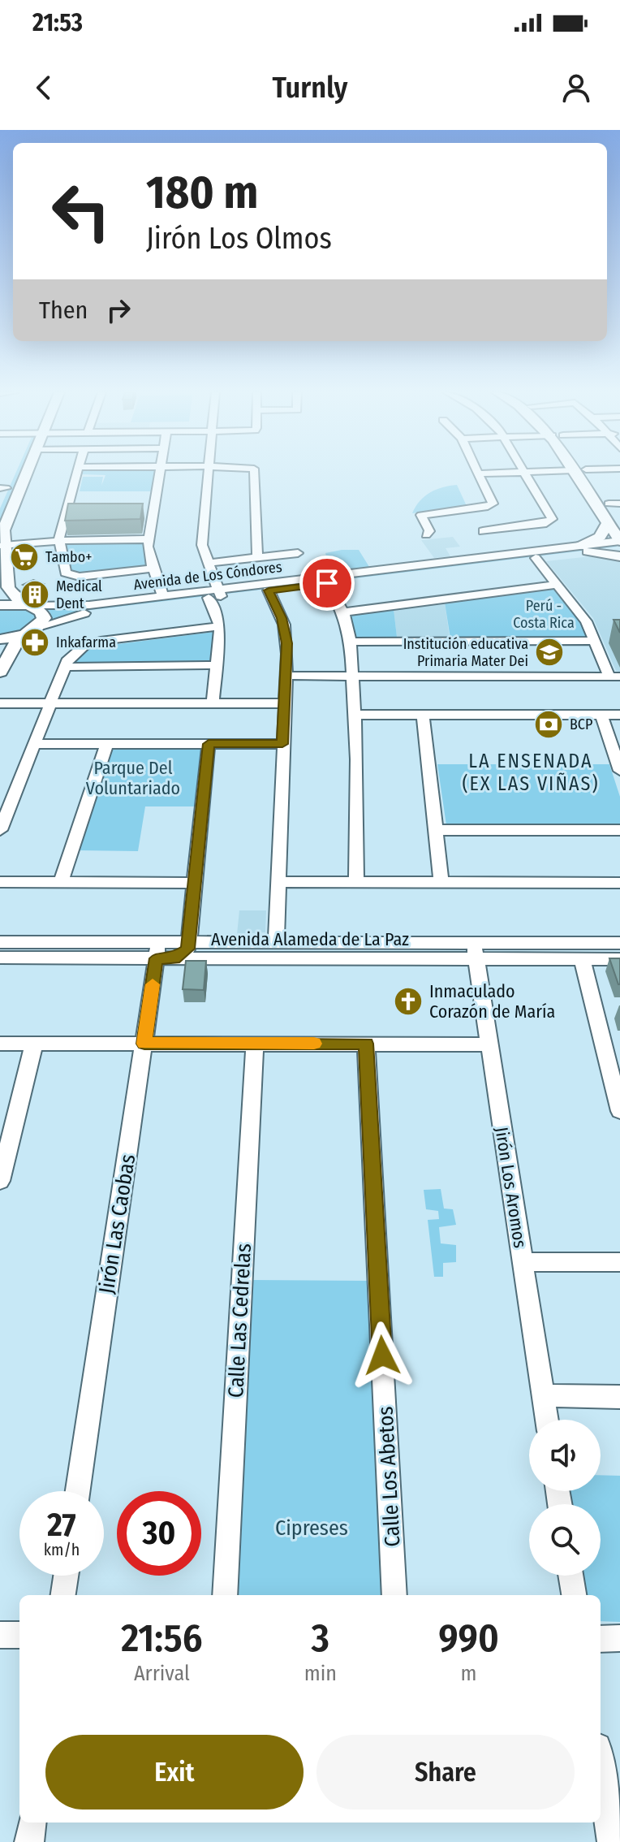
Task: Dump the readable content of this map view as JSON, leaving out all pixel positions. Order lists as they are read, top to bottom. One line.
{"streets":{"street":["Avenida de Los Cóndores","Avenida Alameda de La Paz","Jirón Los Aromos","Jirón Las Caobas","Calle Las Cedrelas","Calle Los Abetos"]},"crossings":[["Avenida Alameda de La Paz","Jirón Los Aromos"],["Avenida Alameda de La Paz","Jirón Las Caobas"]],"districts":["LA ENSENADA (EX LAS VIÑAS)"],"parks":["Perú - Costa Rica","Parque Del Voluntariado","Cipreses"],"places":{"supermarket":["Tambo+"],"building":["Medical Dent"],"pharmacy":["Inkafarma"],"school or university":["Institución educativa Primaria Mater Dei"],"bank":["BCP"],"church":["Inmaculado Corazón de María"]},"page":{"status":"21:53","header":"Turnly","turn":["180 m","Jirón Los Olmos"],"then":"Then","speed":"27 km/h","limit":"30","eta":["21:56","Arrival","3","min","990","m"],"buttons":["Exit","Share"]}}
